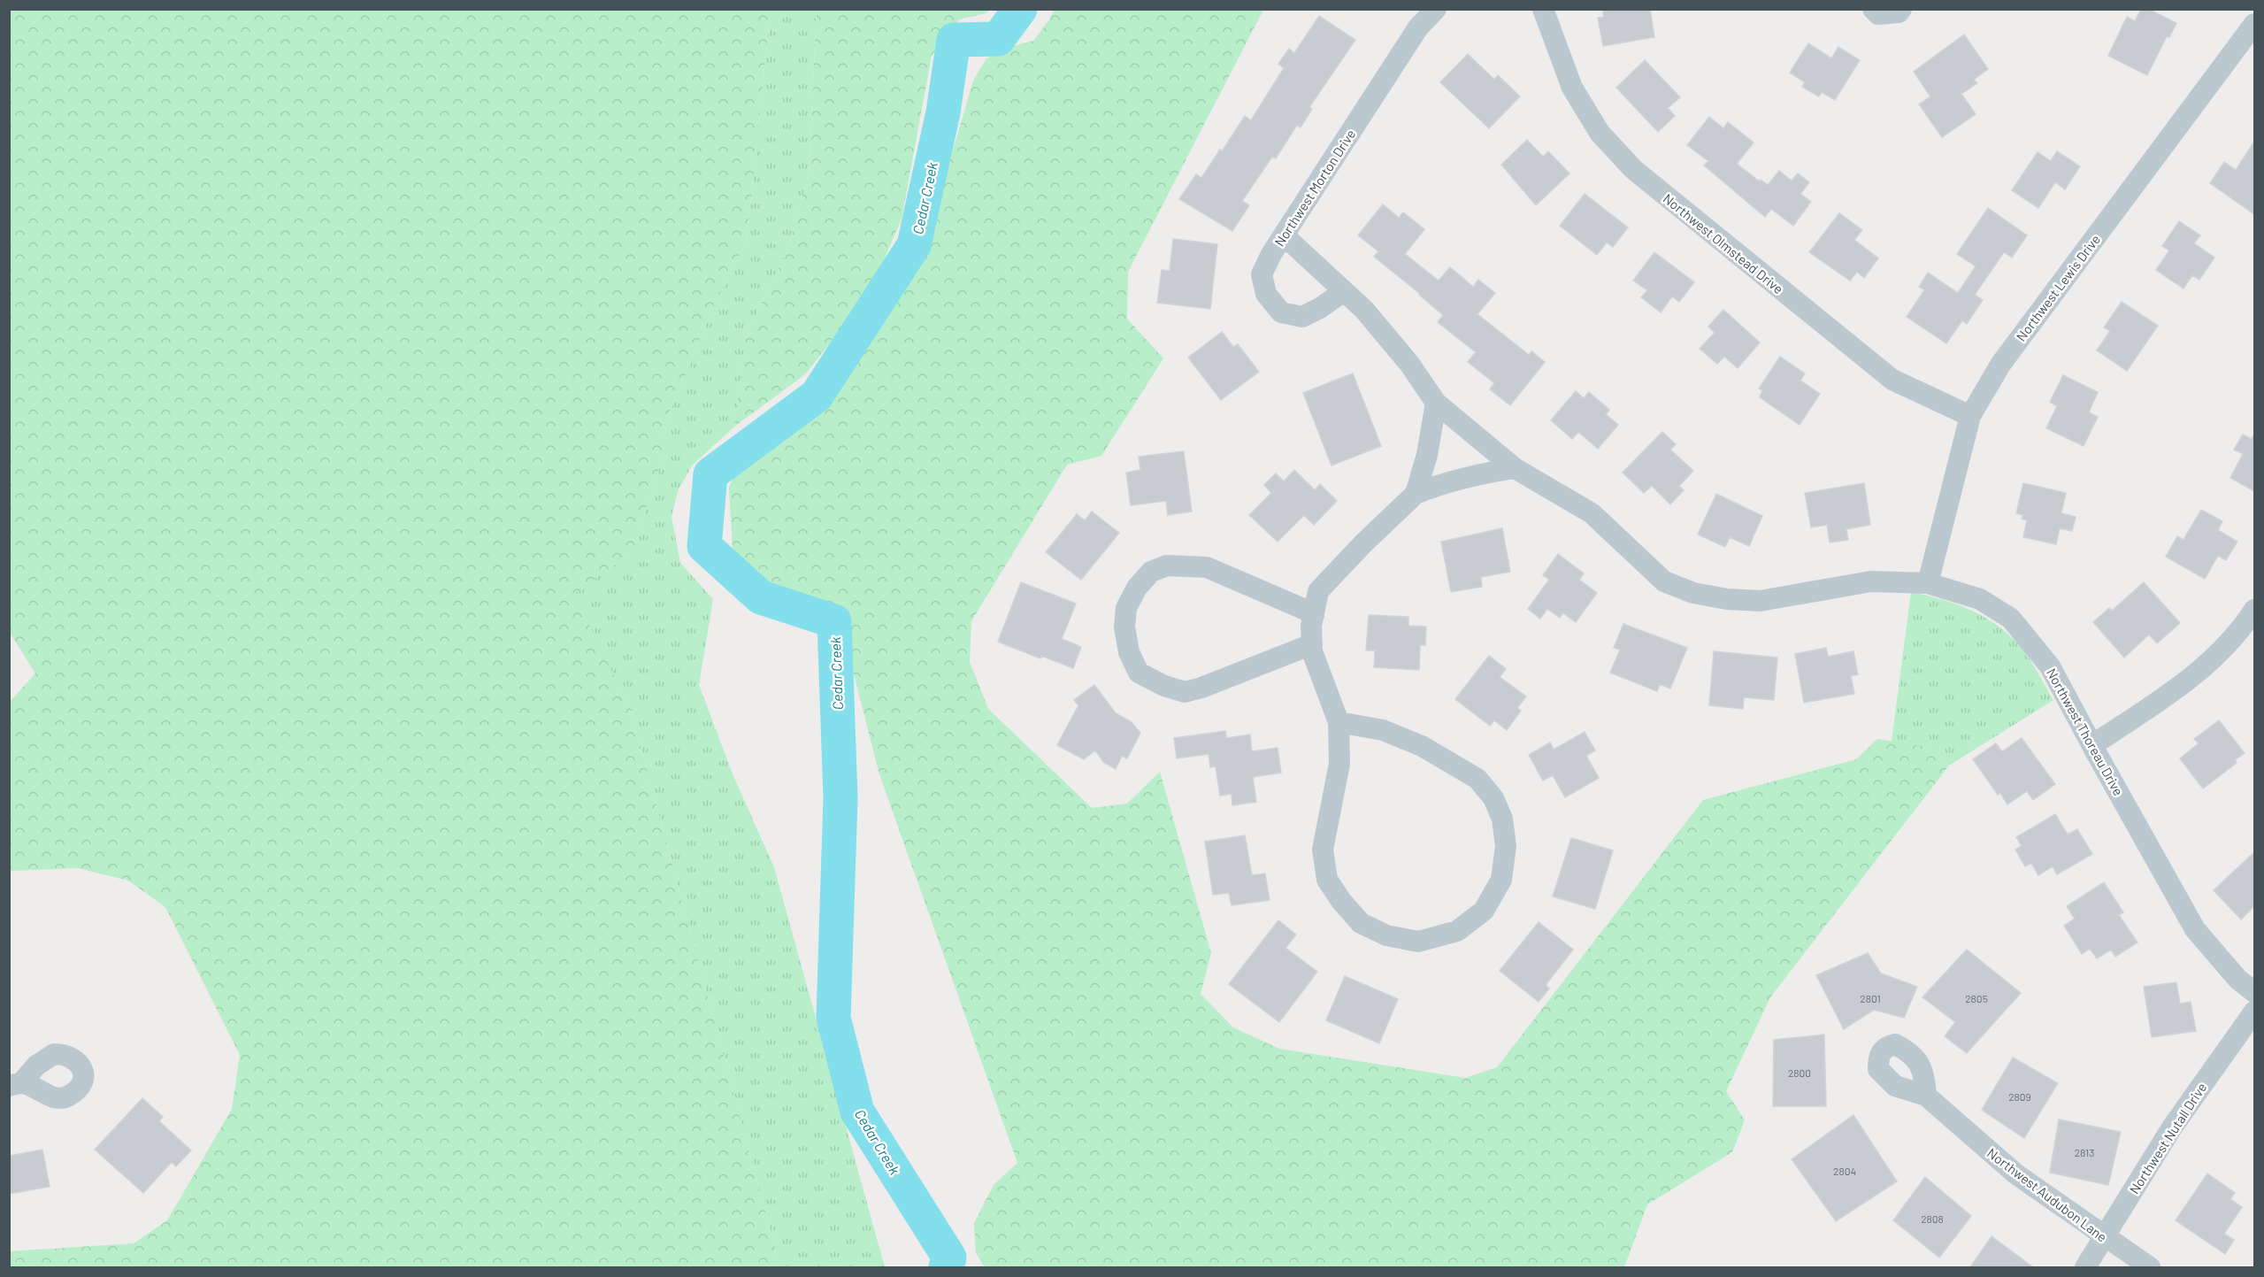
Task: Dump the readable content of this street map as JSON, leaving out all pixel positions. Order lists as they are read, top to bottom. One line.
{"streets":{"street":["Northwest Morton Drive","Northwest Olmstead Drive","Northwest Lewis Drive","Northwest Thoreau Drive","Northwest Nutall Drive","Northwest Audubon Lane"]},"crossings":[["Northwest Morton Drive","Northwest Thoreau Drive"],["Northwest Olmstead Drive","Northwest Lewis Drive"],["Northwest Lewis Drive","Northwest Thoreau Drive"],["Northwest Nutall Drive","Northwest Audubon Lane"]],"water":["Cedar Creek"],"house_numbers":["2801","2805","2800","2809","2813","2804","2808"]}
